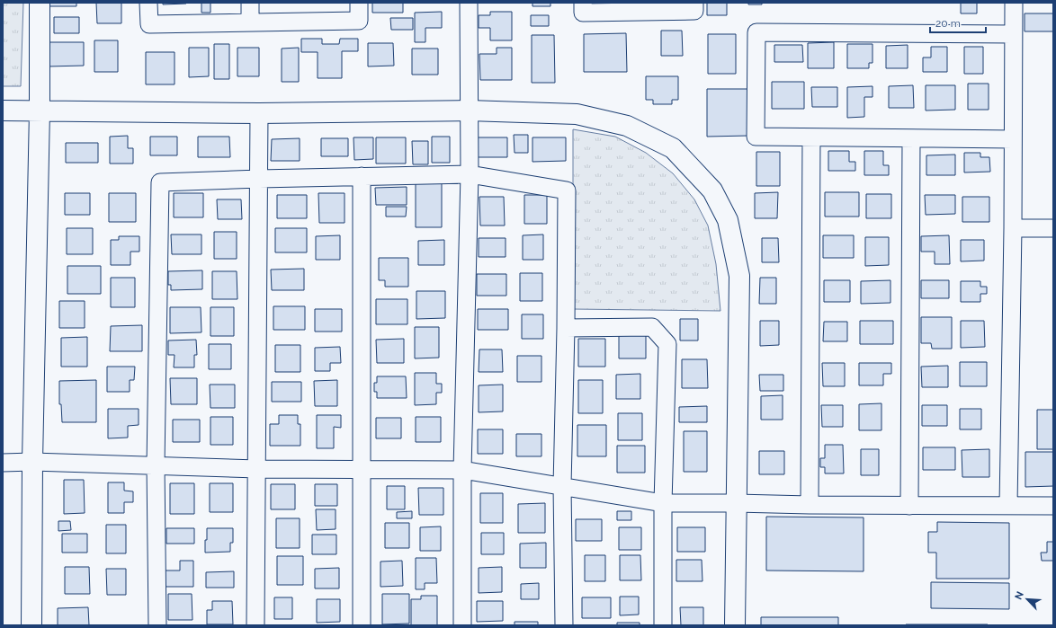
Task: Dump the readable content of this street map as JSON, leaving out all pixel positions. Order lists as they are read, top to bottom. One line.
{"scale_bar":"20 m","north":"top left"}
